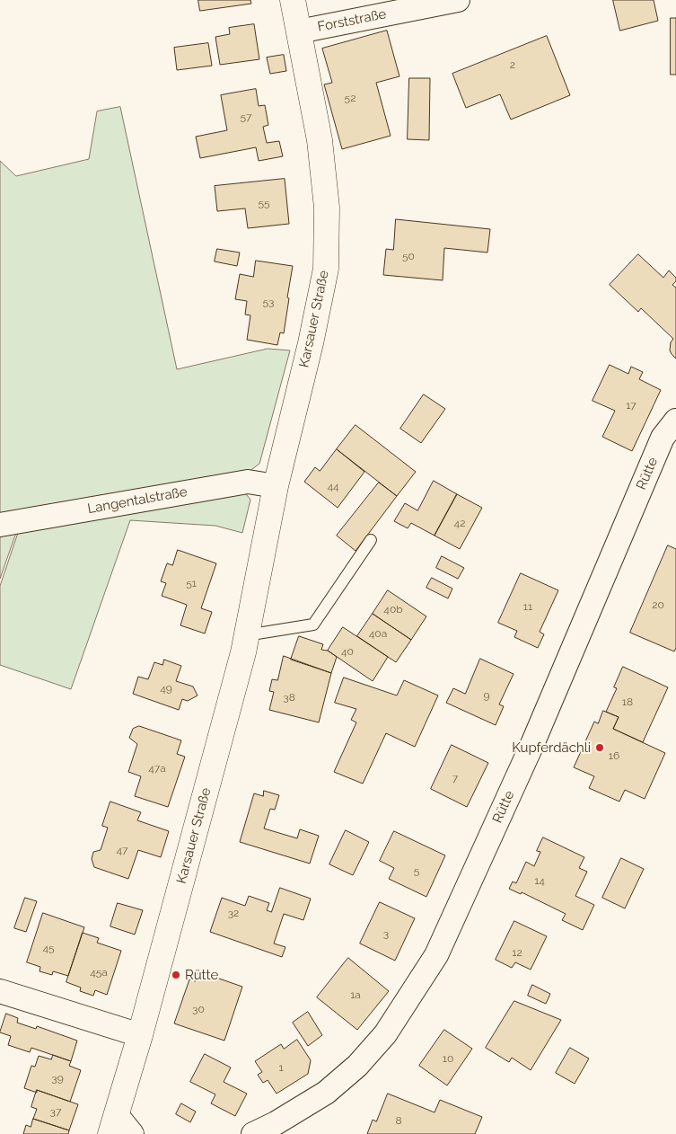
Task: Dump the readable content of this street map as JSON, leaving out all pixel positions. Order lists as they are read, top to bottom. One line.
{"streets":{"street":["Forststraße","Karsauer Straße","Rütte","Langentalstraße"]},"crossings":[["Forststraße","Karsauer Straße"],["Karsauer Straße","Langentalstraße"]],"places":["Kupferdächli","Rütte"],"house_numbers":["2","52","57","55","50","53","17","44","42","51","20","11","40b","40a","40","49","9","38","18","16","47a","7","47","5","14","32","3","45","12","45a","1a","30","10","1","39","37","8"]}
